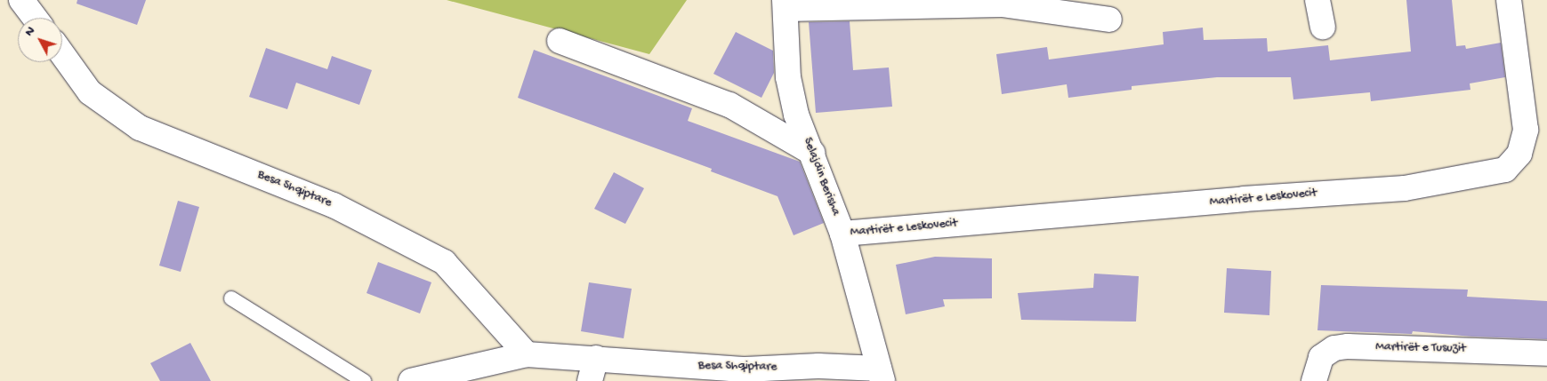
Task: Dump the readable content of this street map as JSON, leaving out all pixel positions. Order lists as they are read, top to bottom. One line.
{"streets":{"street":["Selajdin Berisha","Besa Shqiptare","Martirët e Leskovecit","Martirët e Tusuzit"]},"crossings":[["Selajdin Berisha","Besa Shqiptare"],["Selajdin Berisha","Martirët e Leskovecit"]],"north":"top left"}
